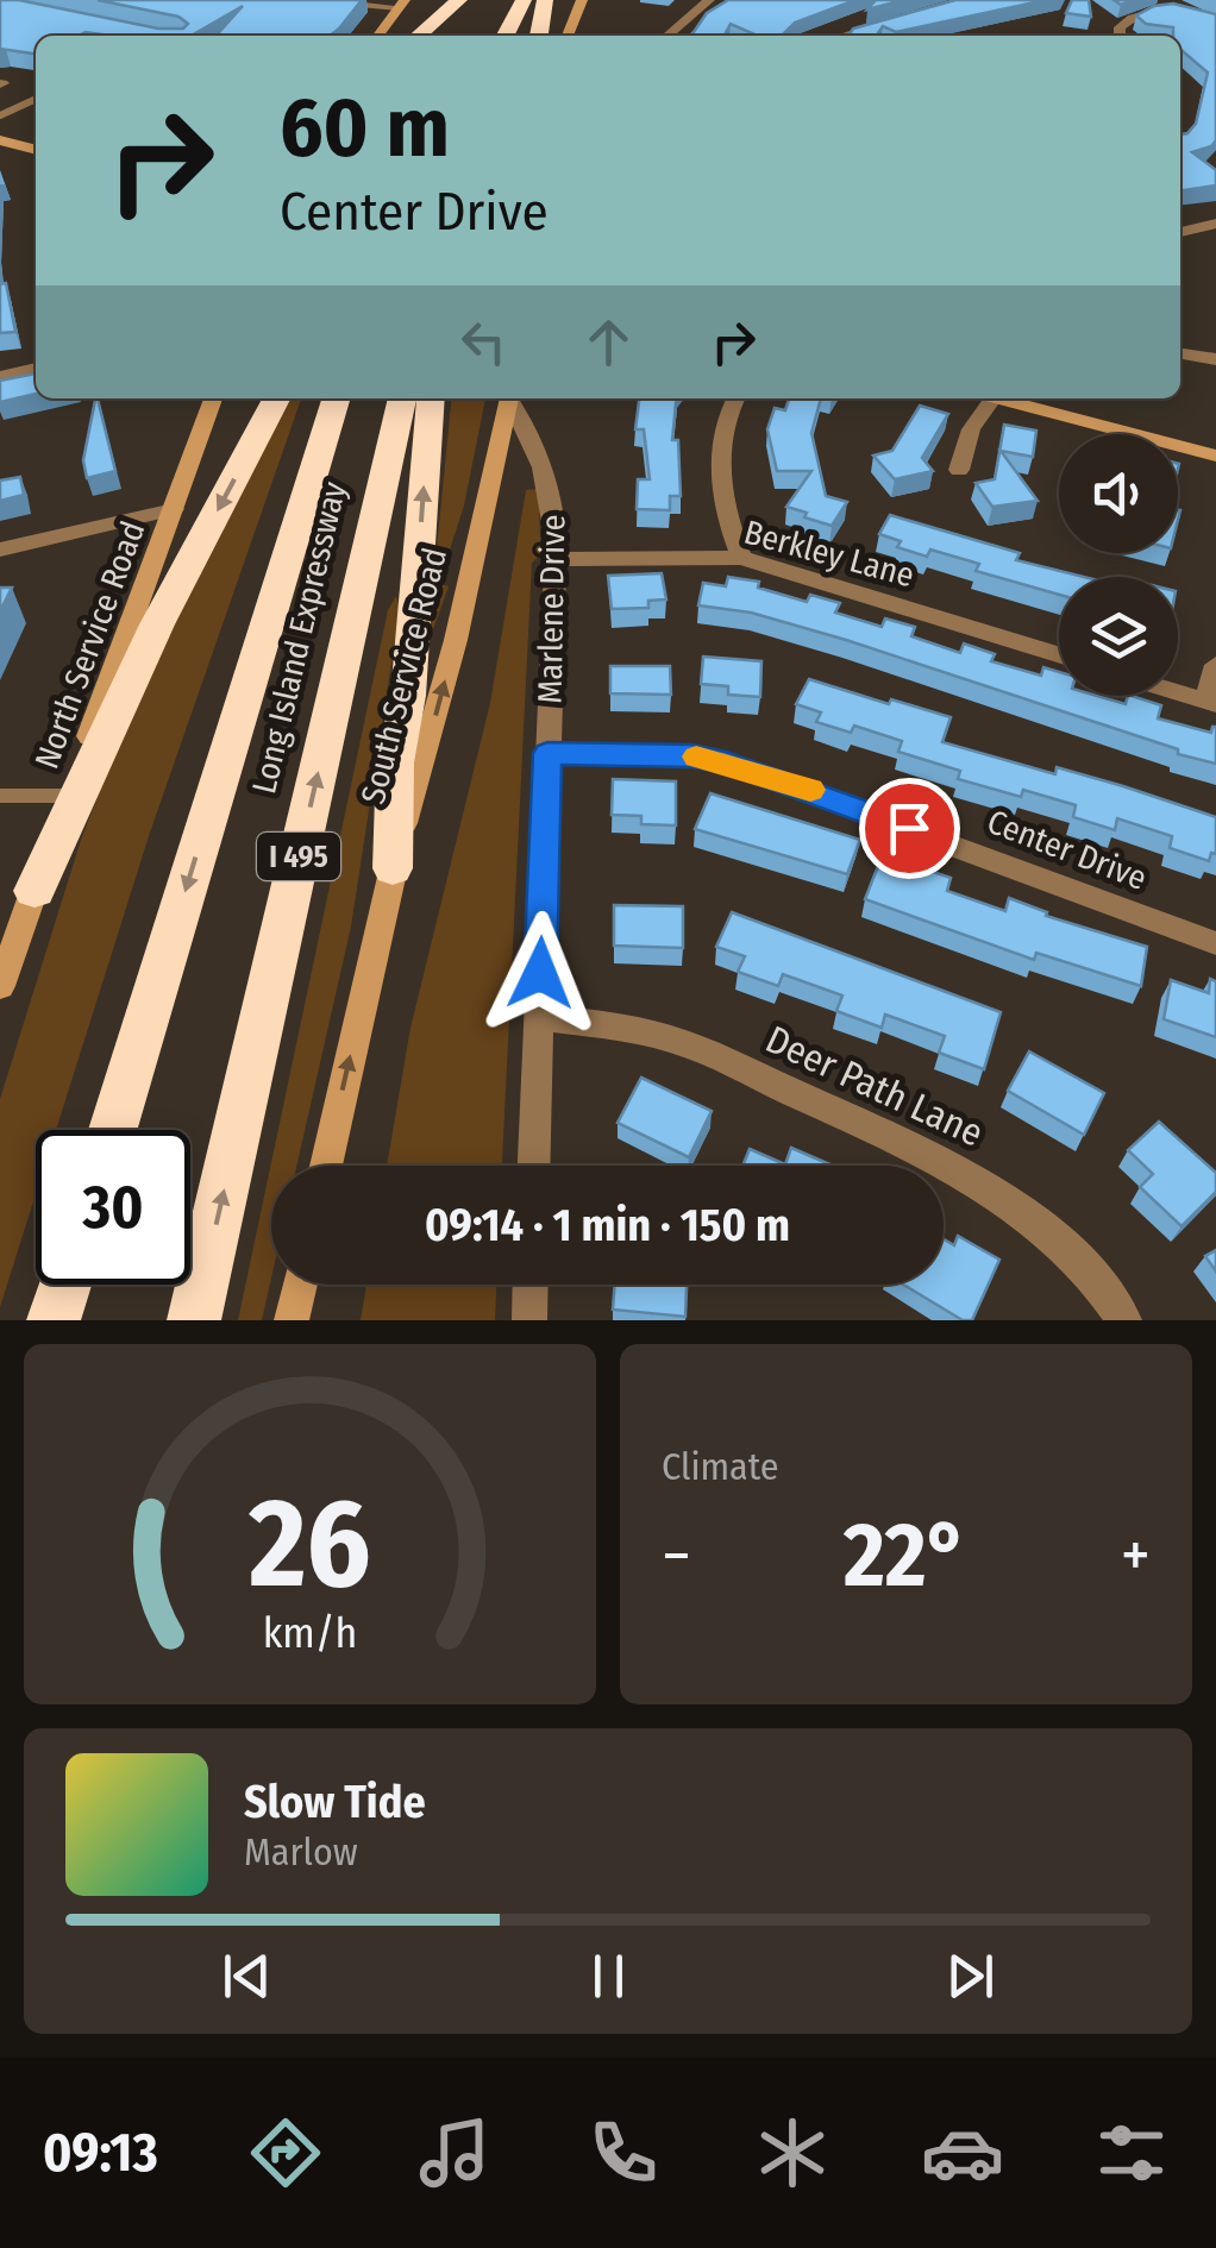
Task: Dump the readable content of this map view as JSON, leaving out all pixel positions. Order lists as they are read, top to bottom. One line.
{"streets":{"highway":["Long Island Expressway","I 495"],"main road":["North Service Road","South Service Road"],"street":["Berkley Lane","Marlene Drive","Center Drive","Deer Path Lane"]},"crossings":[["Berkley Lane","Marlene Drive"],["Marlene Drive","Center Drive"],["Marlene Drive","Deer Path Lane"]],"one_way":["South Service Road"],"page":{"turn":["60 m","Center Drive"],"limit":"30","trip":"09:14 · 1 min · 150 m","tile":"Climate","heat":["−","22°","+"],"song":["Slow Tide","Marlow"],"tabs":"09:13","gauge":["26","km/h"]}}
